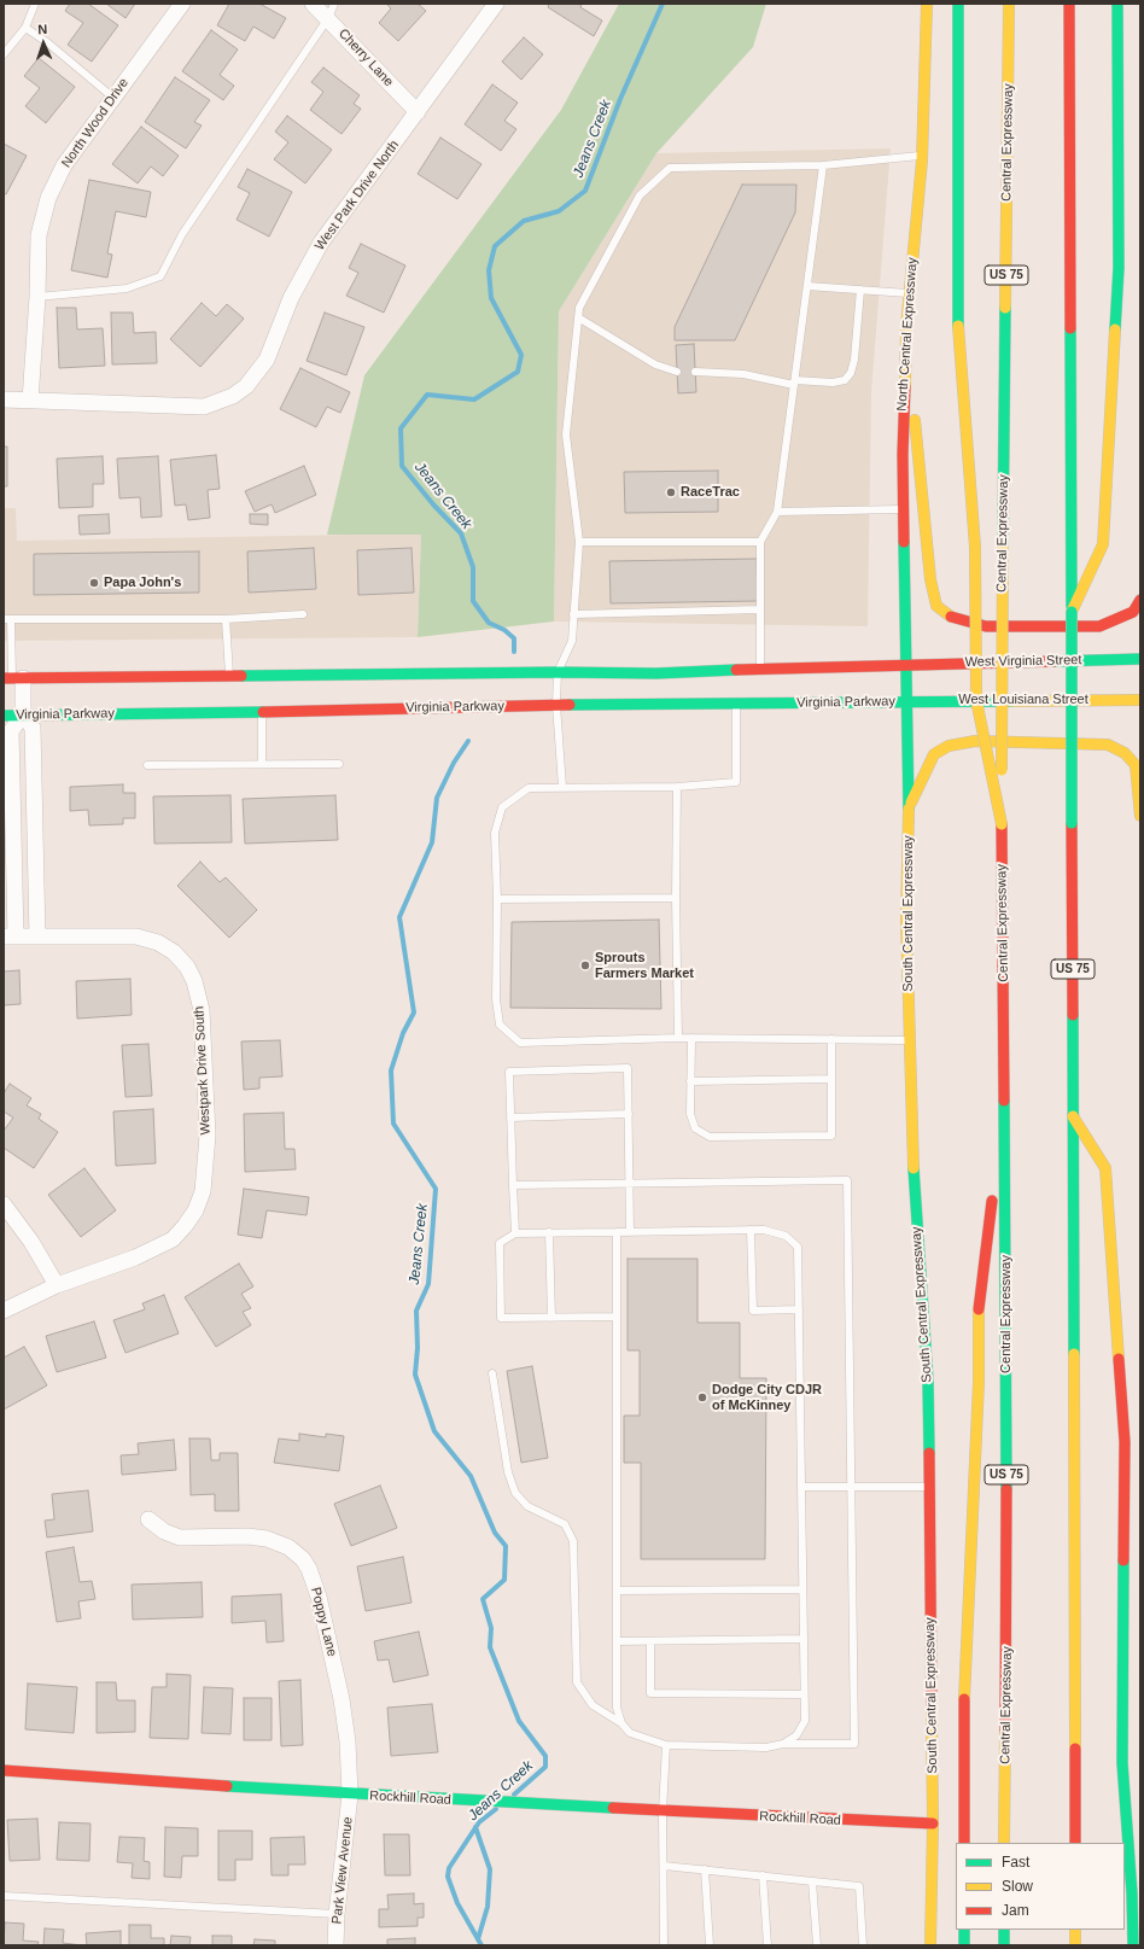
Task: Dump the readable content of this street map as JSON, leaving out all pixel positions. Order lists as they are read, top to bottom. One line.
{"streets":{"main road":["Central Expressway","US 75","North Central Expressway","West Virginia Street","West Louisiana Street","Virginia Parkway","South Central Expressway","Rockhill Road"],"street":["Cherry Lane","North Wood Drive","West Park Drive North","Westpark Drive South","Poppy Lane","Park View Avenue"]},"crossings":[["Cherry Lane","West Park Drive North"],["North Wood Drive","West Park Drive North"],["North Central Expressway","West Virginia Street"],["North Central Expressway","South Central Expressway"],["West Virginia Street","South Central Expressway"],["West Louisiana Street","Virginia Parkway"],["West Louisiana Street","South Central Expressway"],["Virginia Parkway","South Central Expressway"],["South Central Expressway","Rockhill Road"],["Poppy Lane","Rockhill Road"],["Poppy Lane","Park View Avenue"],["Rockhill Road","Park View Avenue"]],"water":["Jeans Creek"],"places":["RaceTrac","Papa John's","Sprouts Farmers Market","Dodge City CDJR of McKinney"],"legend":["Fast","Slow","Jam"],"north":"top"}
